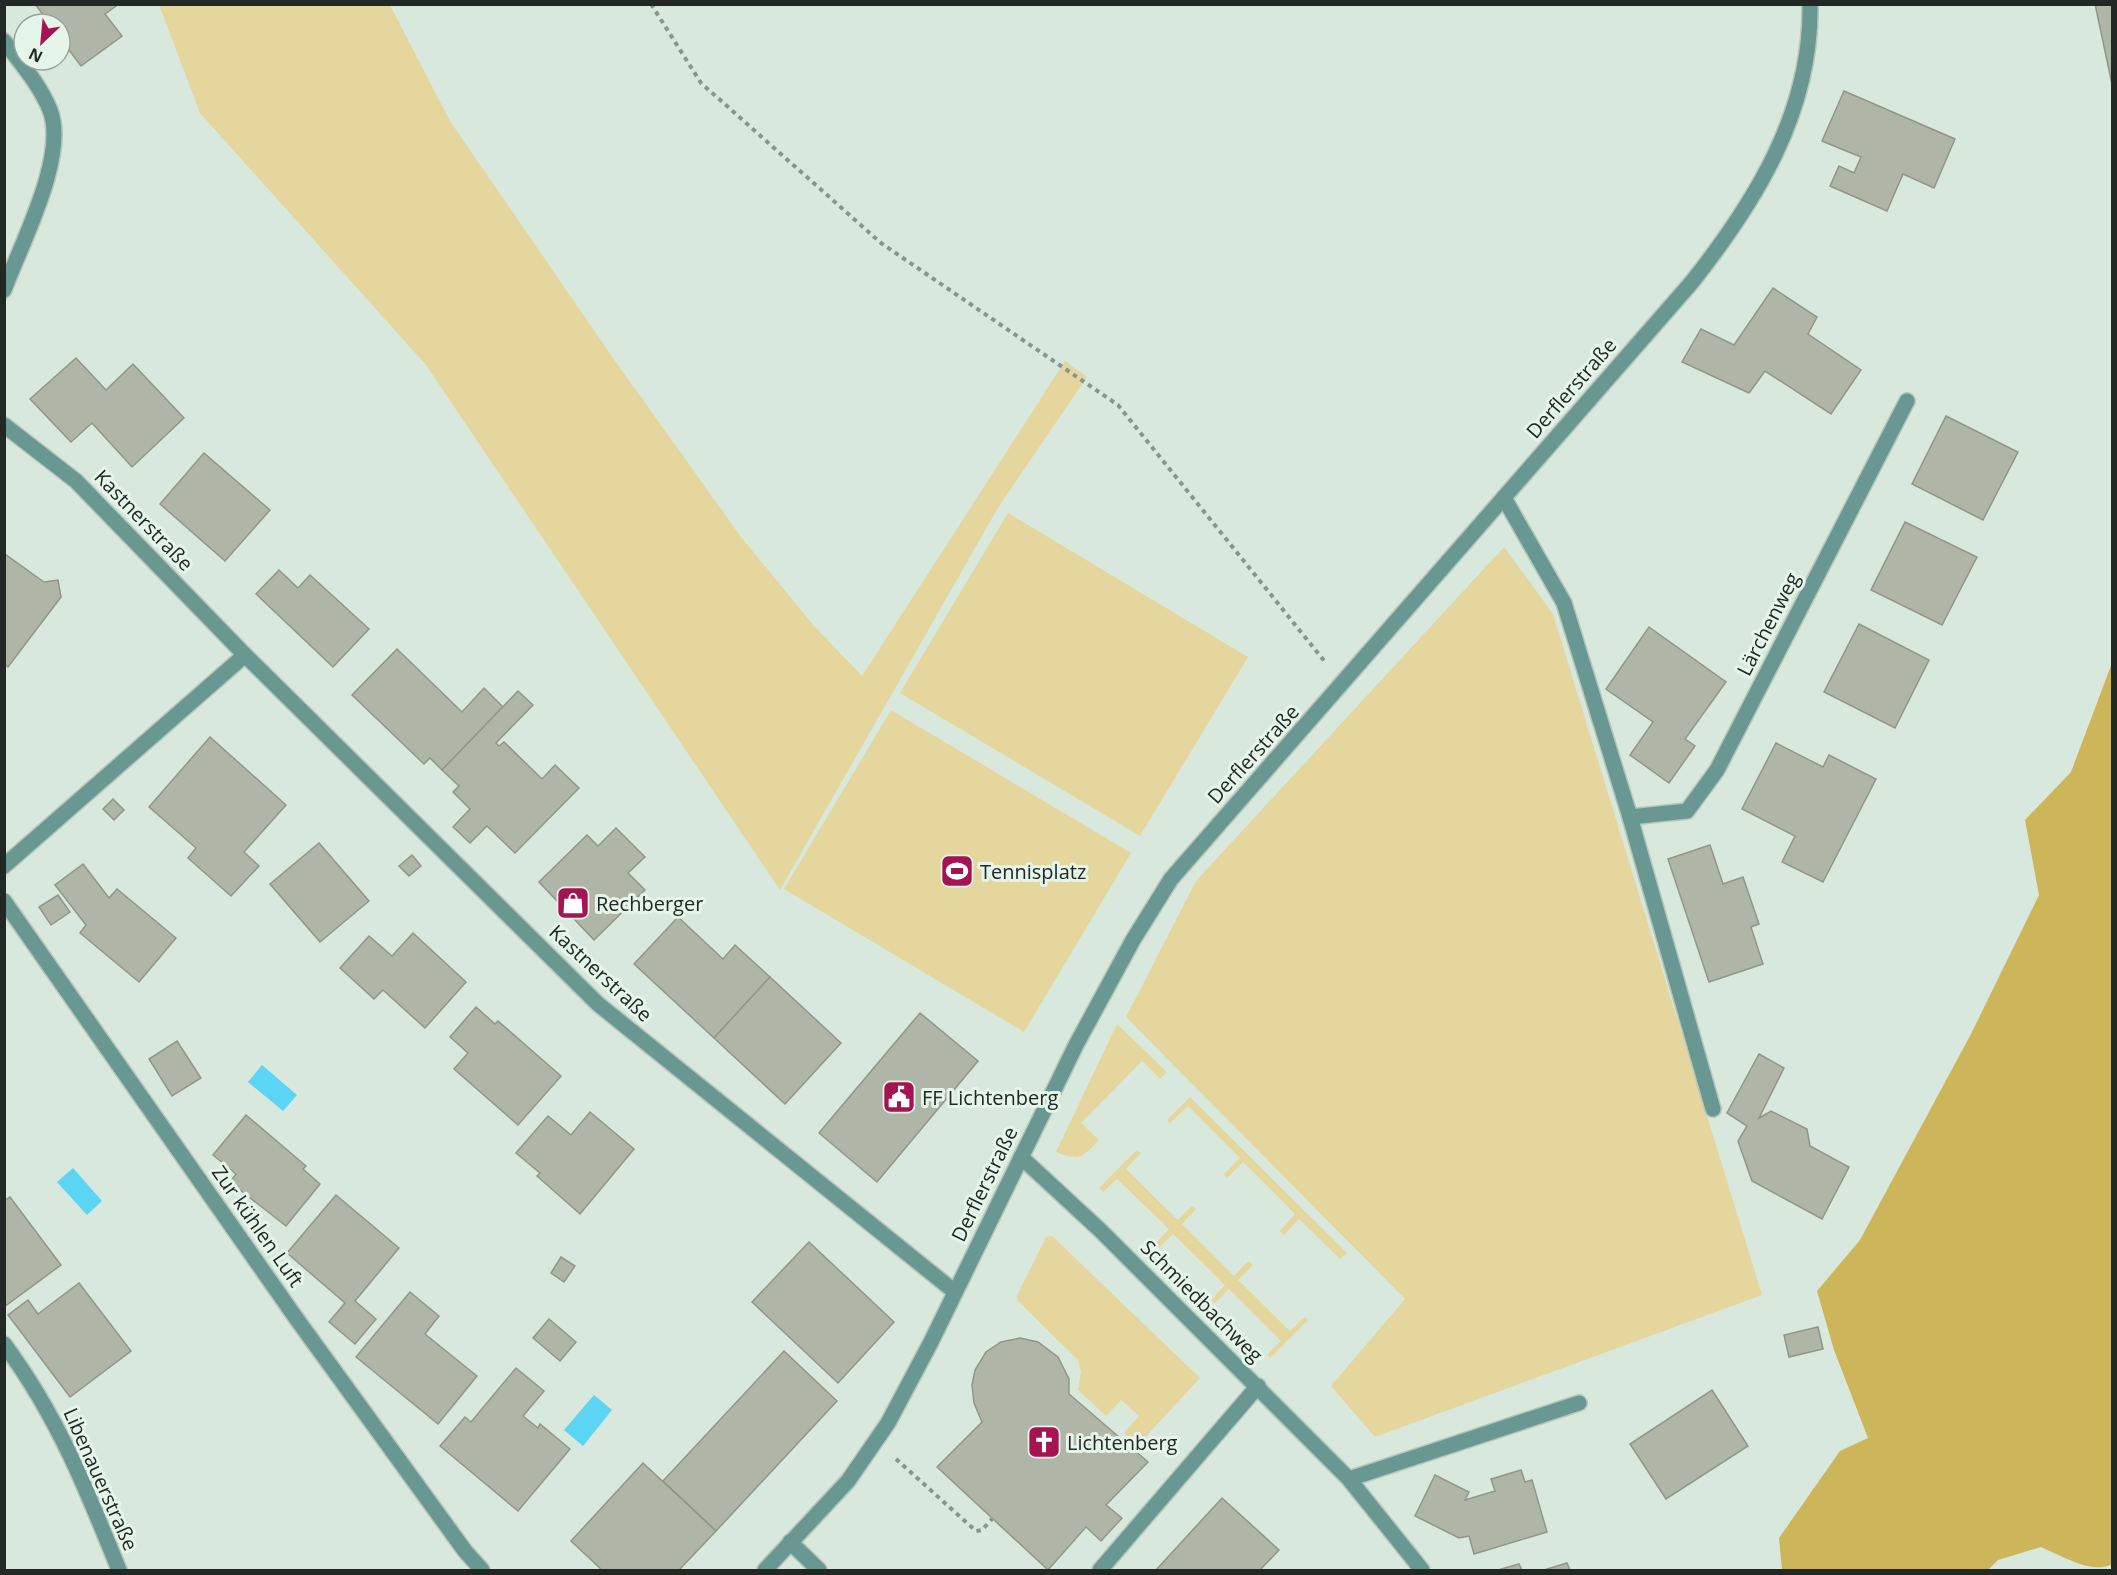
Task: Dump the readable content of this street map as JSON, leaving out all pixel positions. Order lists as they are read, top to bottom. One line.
{"streets":{"street":["Derflerstraße","Kastnerstraße","Lärchenweg","Zur kühlen Luft","Schmiedbachweg","Libenauerstraße"]},"crossings":[["Derflerstraße","Kastnerstraße"],["Derflerstraße","Schmiedbachweg"]],"places":{"sports":["Tennisplatz"],"shop":["Rechberger"],"public building":["FF Lichtenberg"],"church":["Lichtenberg"]},"north":"bottom left"}
